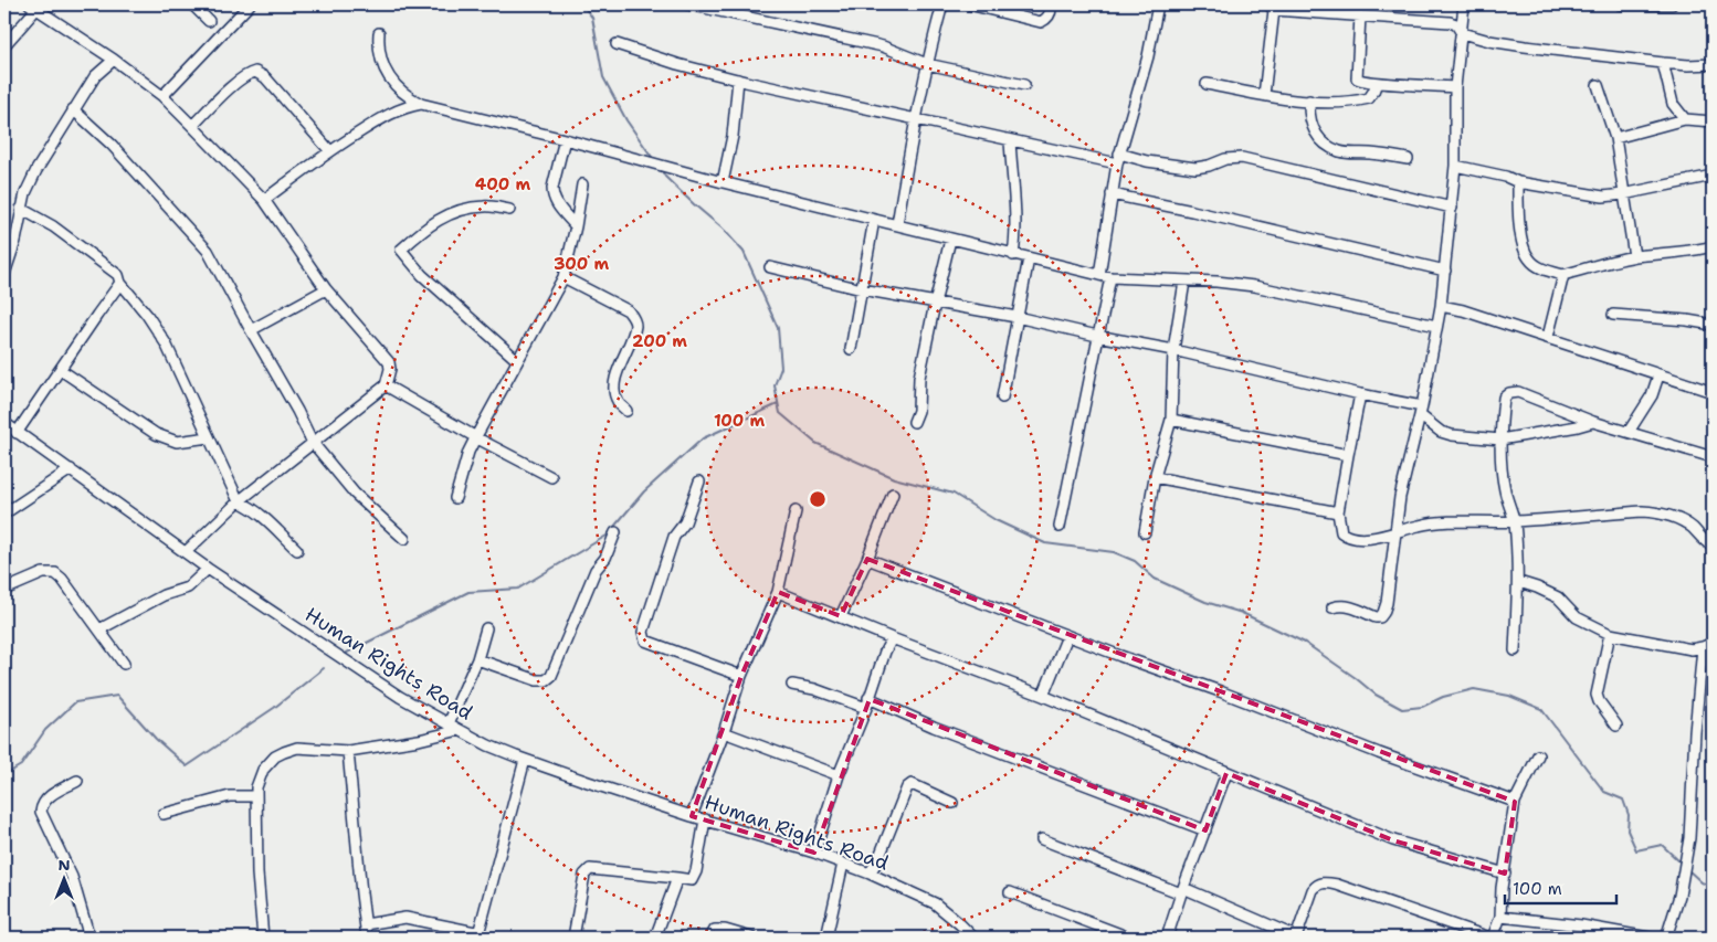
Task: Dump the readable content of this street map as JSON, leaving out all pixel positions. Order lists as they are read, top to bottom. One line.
{"streets":{"street":["Human Rights Road"]},"scale_bar":"100 m","north":"top","rings":["400 m","300 m","200 m","100 m"]}
